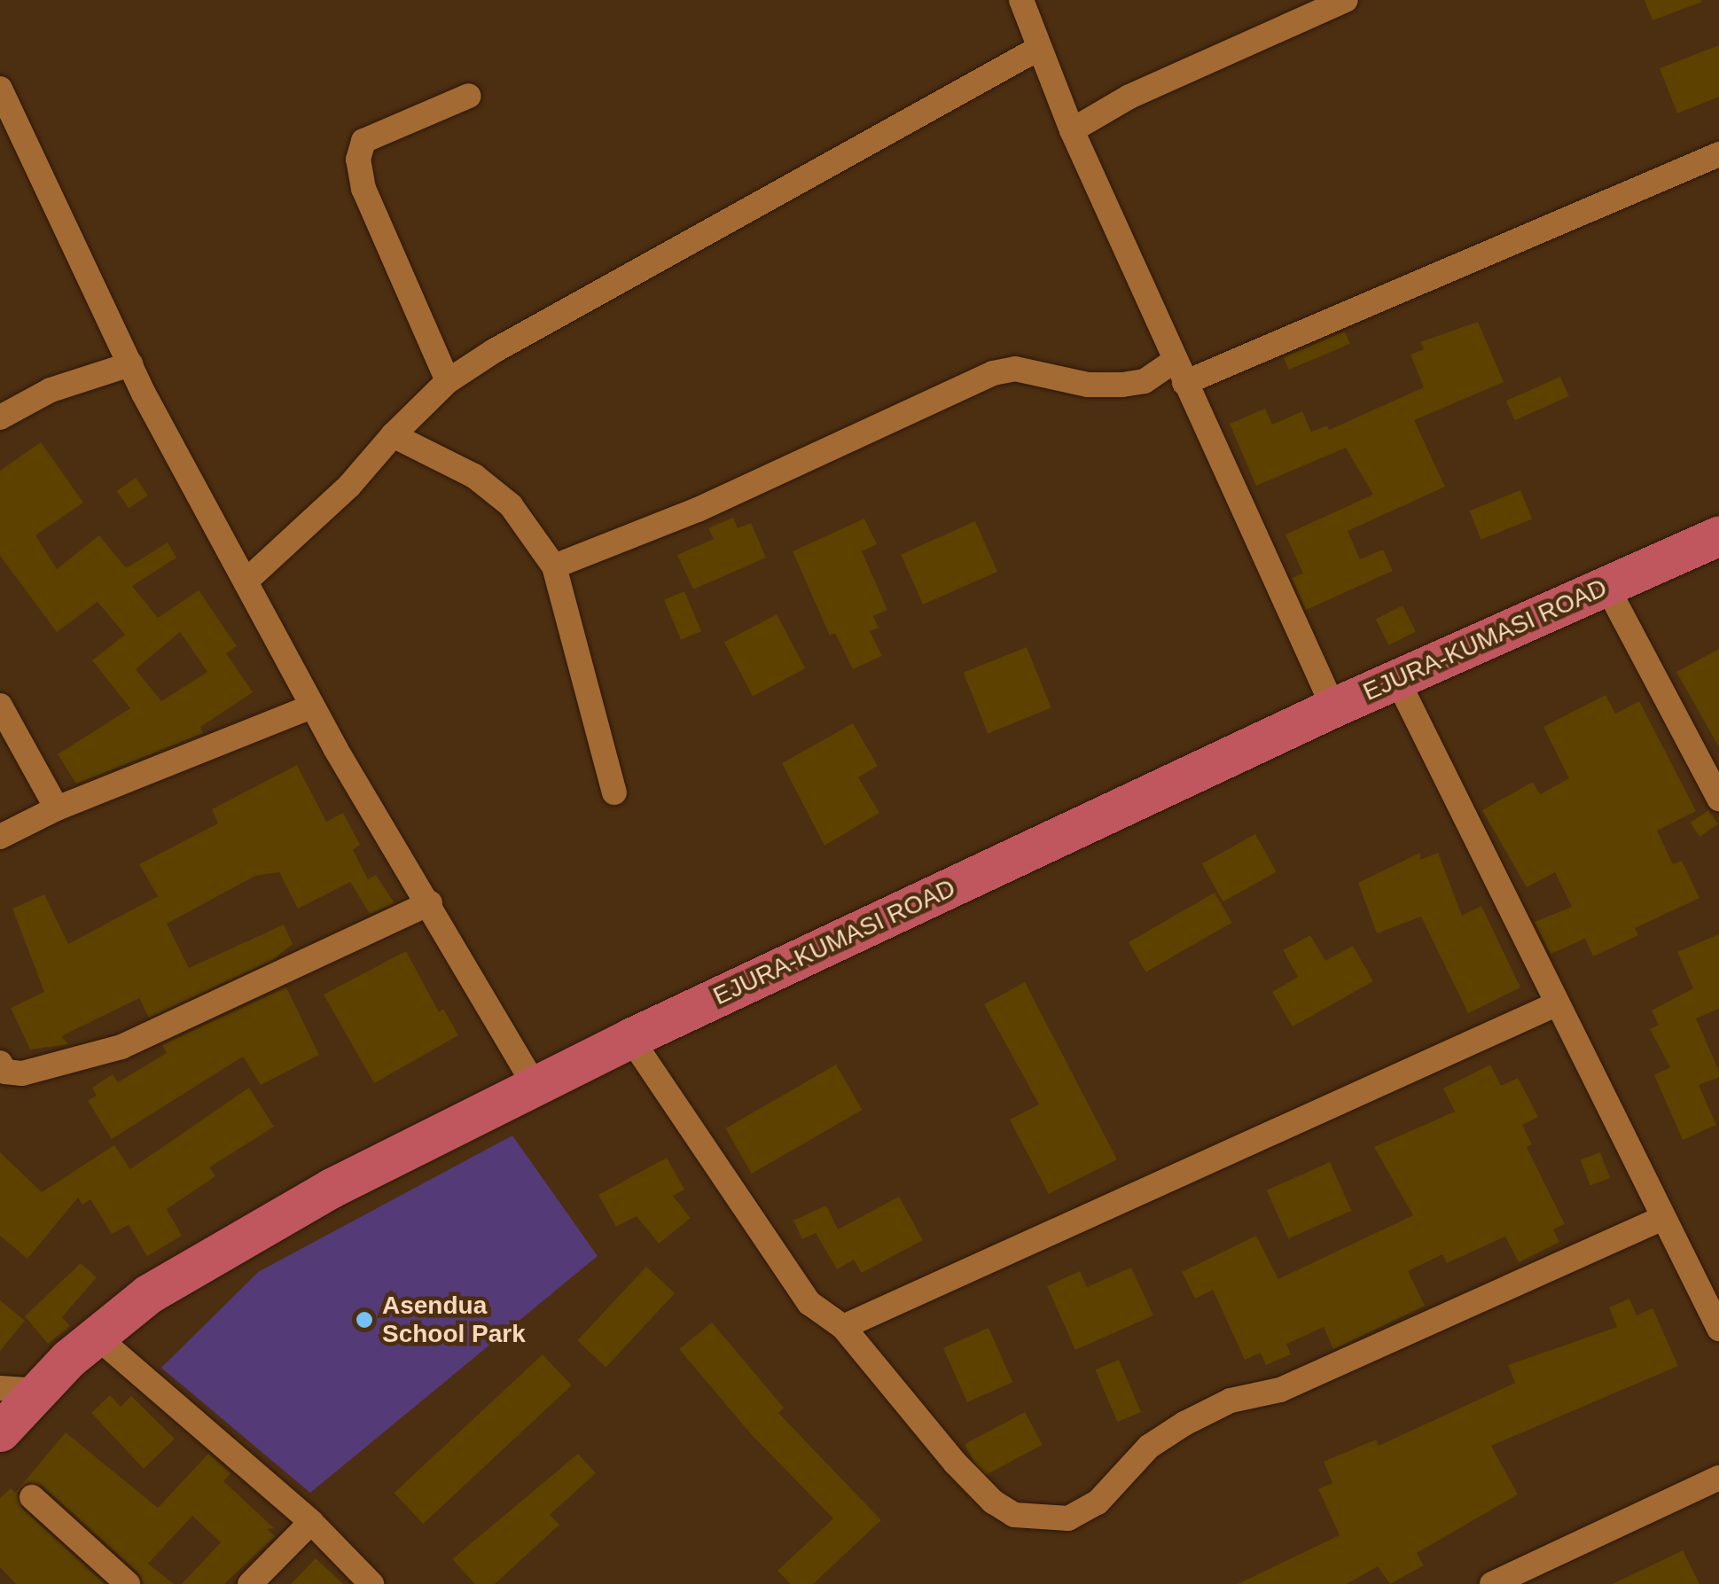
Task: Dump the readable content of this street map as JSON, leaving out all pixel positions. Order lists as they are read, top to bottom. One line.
{"streets":{"main road":["EJURA-KUMASI ROAD"]},"places":["Asendua School Park"]}
